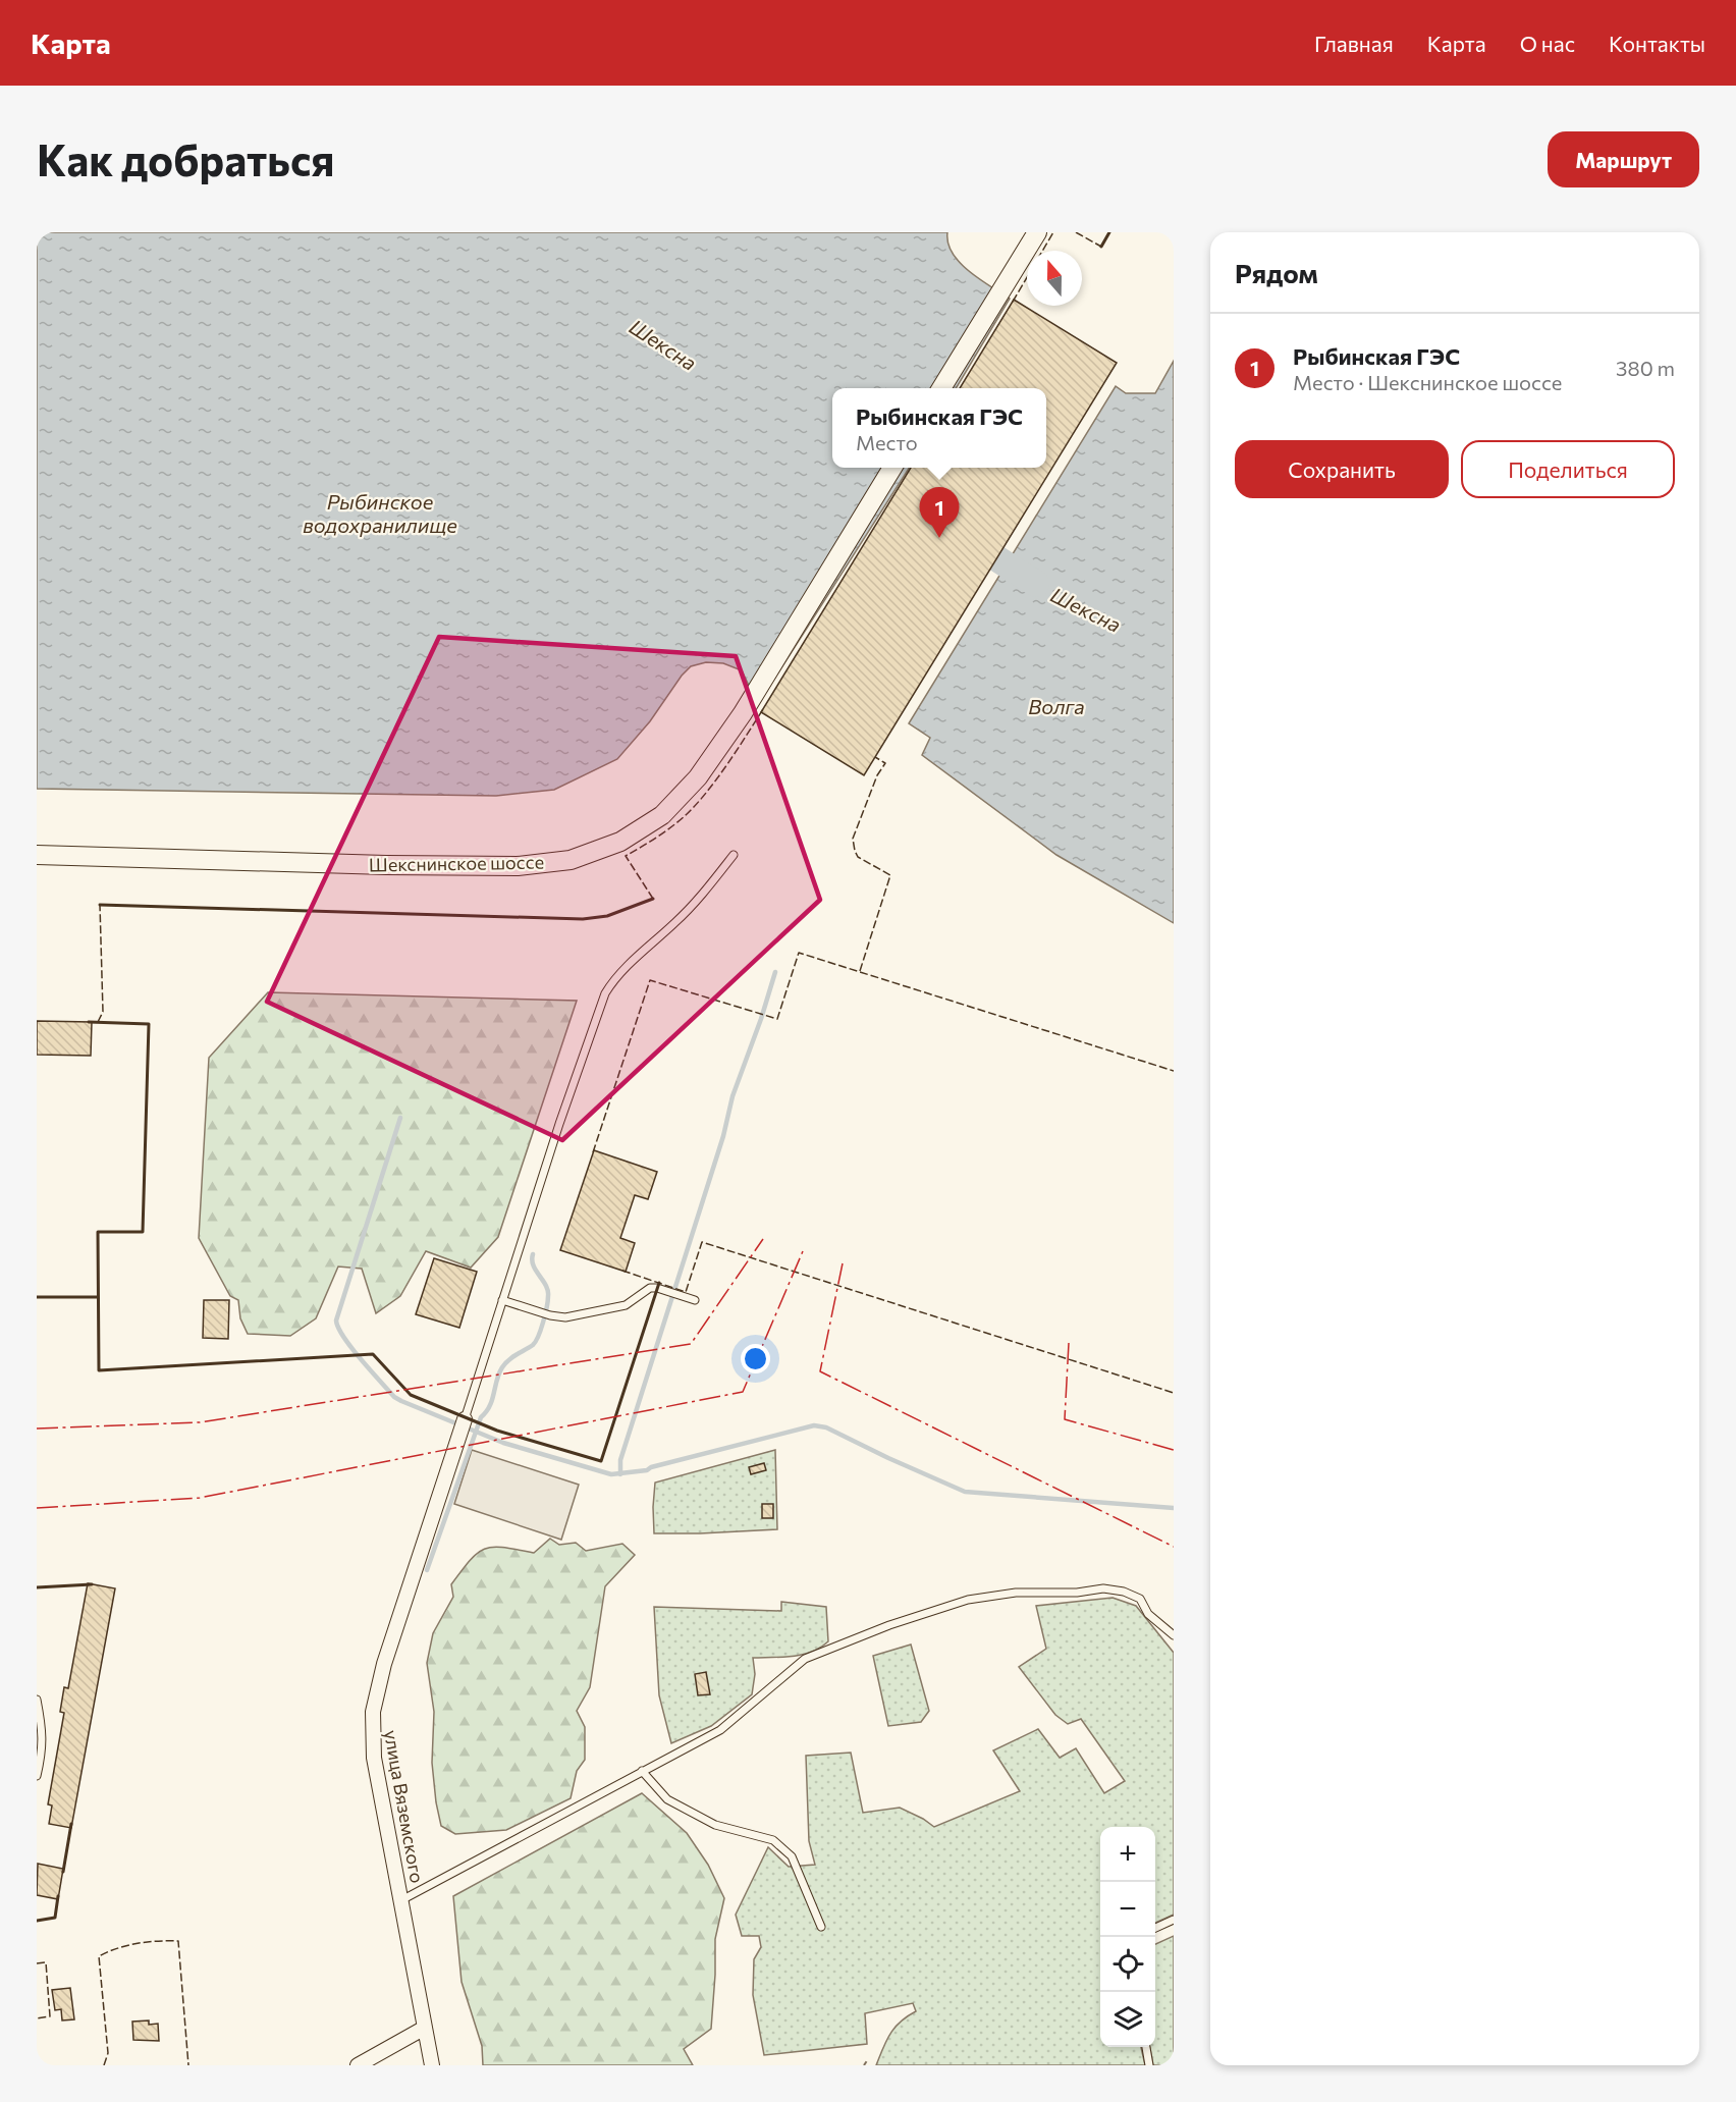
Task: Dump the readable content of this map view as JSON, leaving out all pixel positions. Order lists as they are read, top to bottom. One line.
{"streets":{"main road":["Шекснинское шоссе"],"street":["улица Вяземского"]},"water":["Шексна","Рыбинское водохранилище","Волга"],"north":"top","page":{"header":"Карта","nav":["Главная","Карта","О нас","Контакты"],"buttons":["Маршрут",["Сохранить","Поделиться"]],"title":"Как добраться","heading":"Рядом","list":[{"mark":"1","name":"Рыбинская ГЭС","note":"Место · Шекснинское шоссе","value":"380 m"}],"popup":["Рыбинская ГЭС","Место"],"pins":"1","map_buttons":["+","−"]}}
